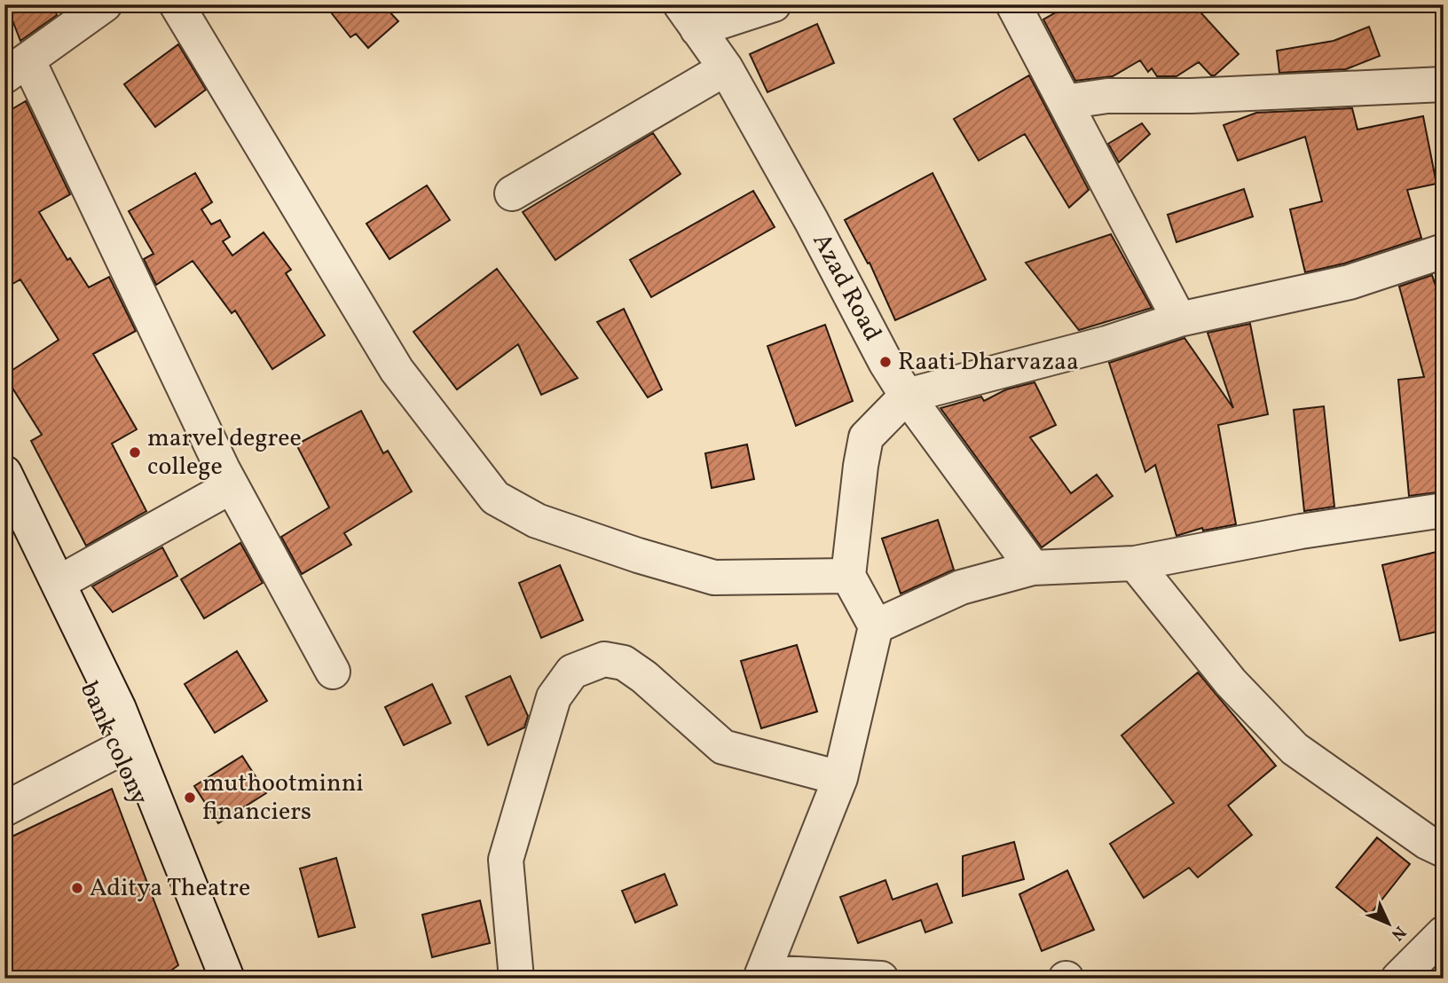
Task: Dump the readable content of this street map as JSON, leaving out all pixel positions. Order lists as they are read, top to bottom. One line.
{"streets":{"street":["Azad Road","bank colony"]},"places":["Raati Dharvazaa","marvel degree college","muthootminni financiers","Aditya Theatre"],"north":"bottom right"}
